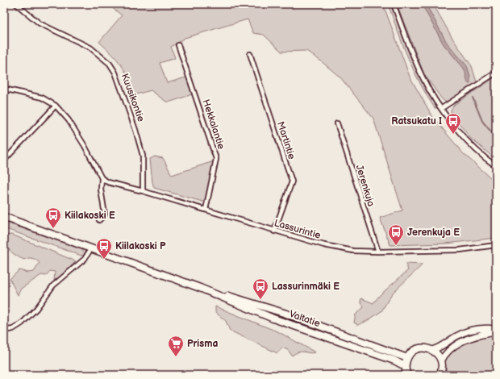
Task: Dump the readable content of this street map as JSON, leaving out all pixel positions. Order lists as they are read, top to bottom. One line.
{"streets":{"highway":["Valtatie"],"street":["Kuusikontie","Hekkalantie","Martintie","Jerenkuja","Lassurintie"]},"crossings":[["Kuusikontie","Lassurintie"],["Hekkalantie","Lassurintie"],["Martintie","Lassurintie"],["Jerenkuja","Lassurintie"]],"places":{"bus stop":["Ratsukatu I","Kiilakoski E","Jerenkuja E","Kiilakoski P","Lassurinmäki E"],"supermarket":["Prisma"]}}
